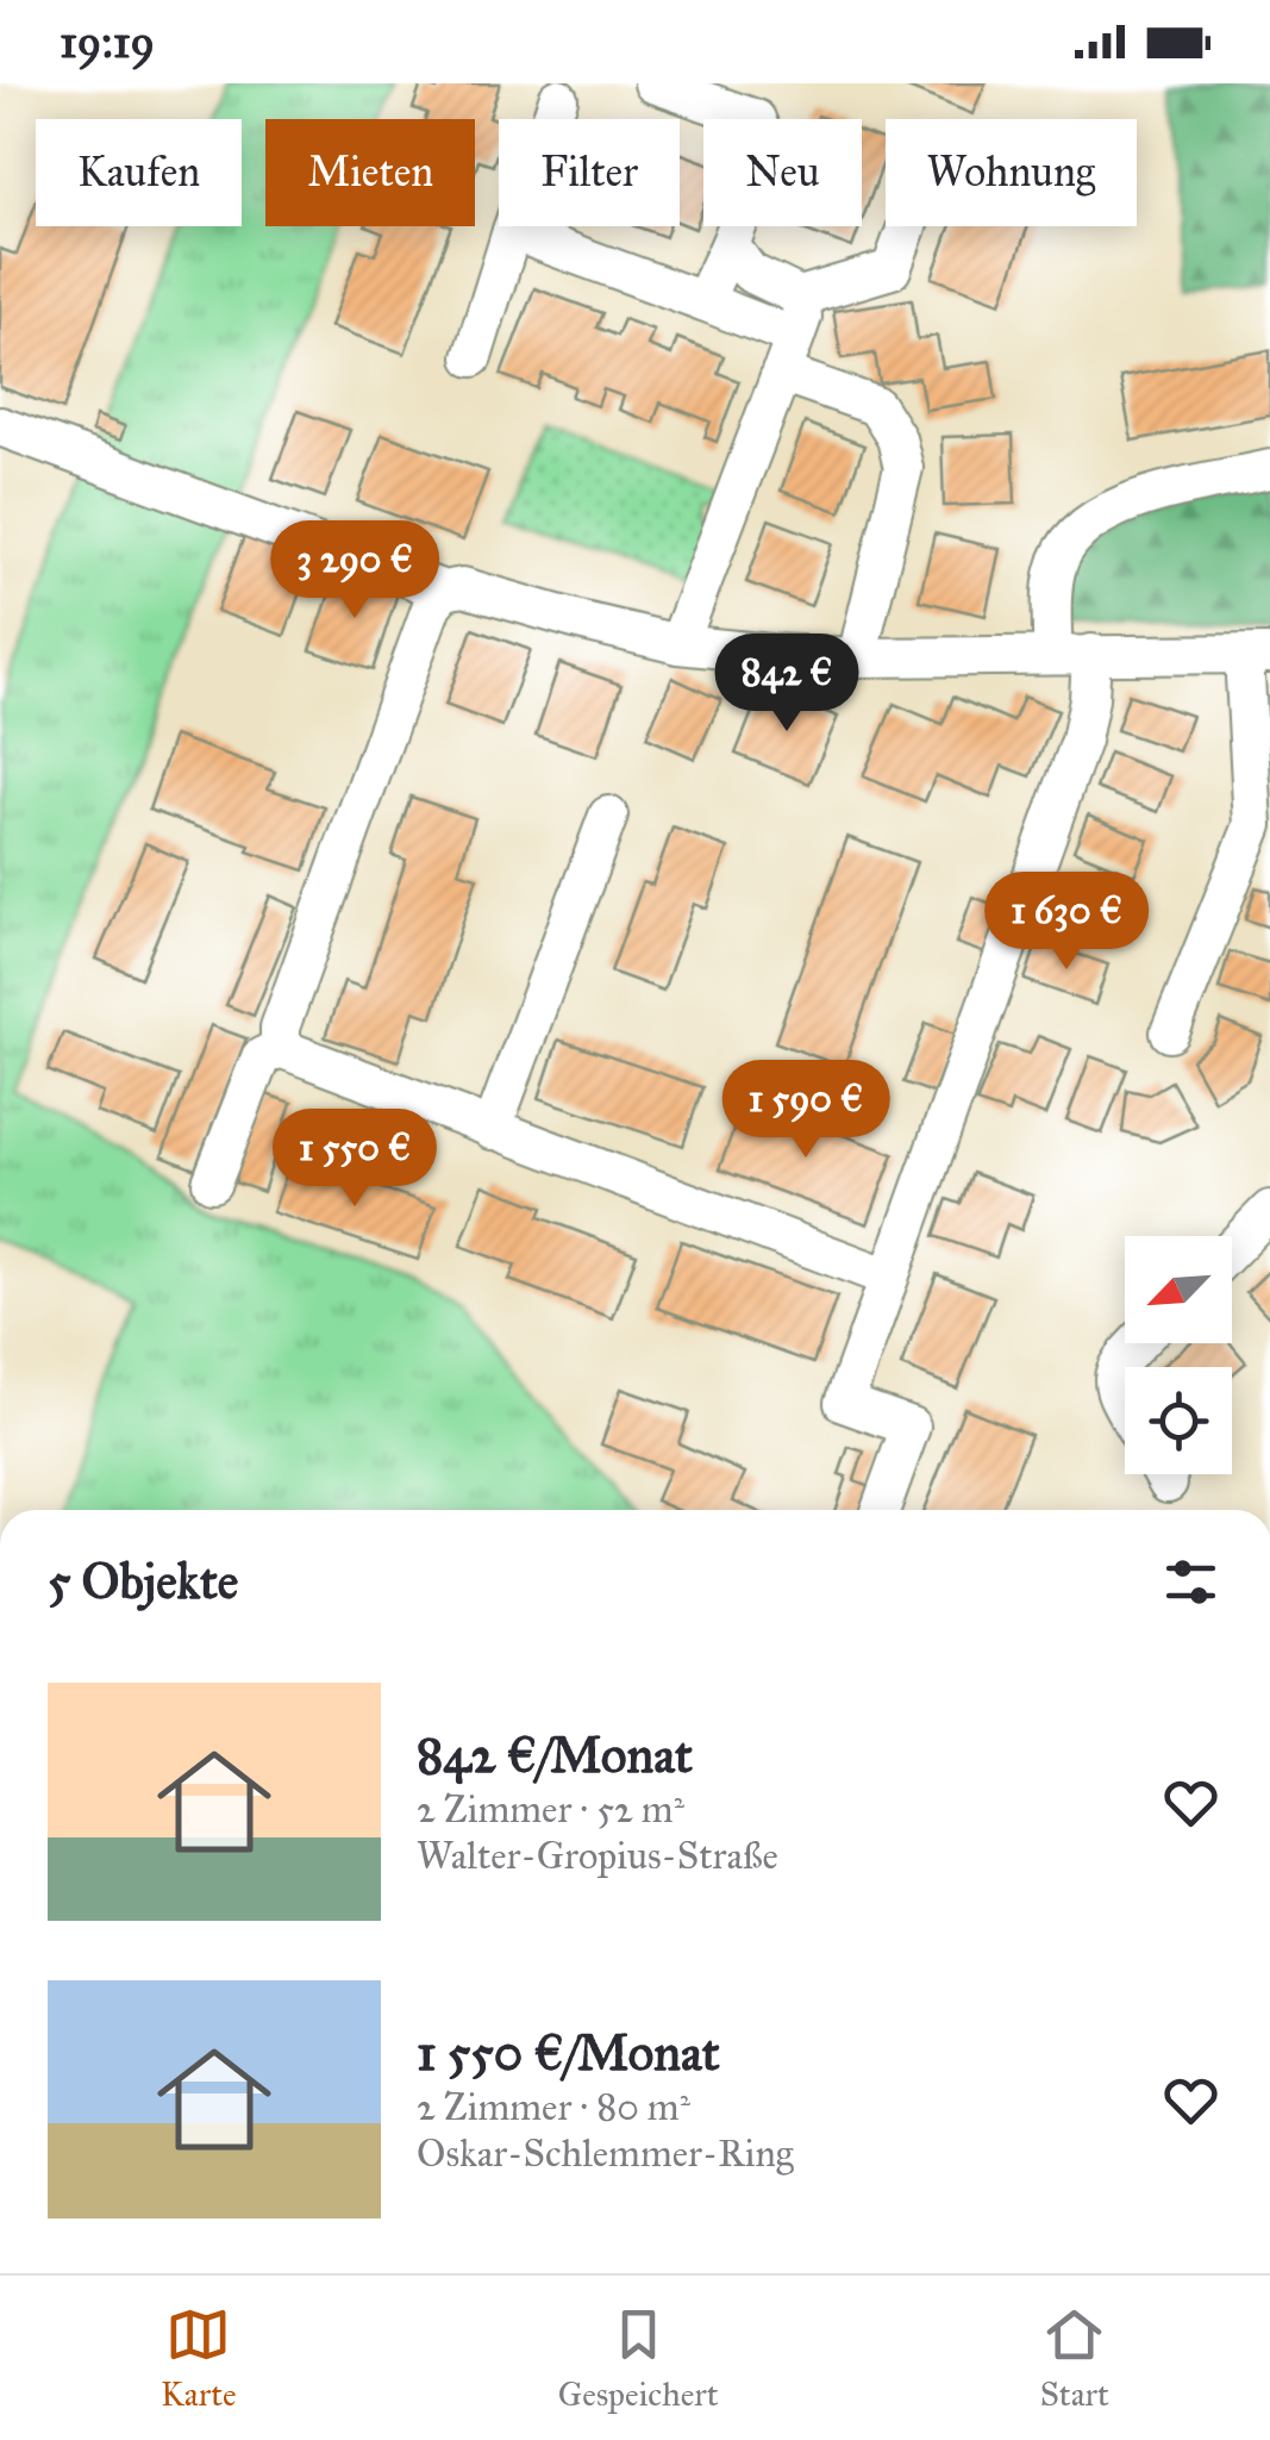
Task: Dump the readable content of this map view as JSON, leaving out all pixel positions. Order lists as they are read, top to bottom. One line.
{"north":"bottom left","page":{"status":"19:19","chip":["Kaufen","Mieten","Filter","Neu","Wohnung"],"price":["3 290 €","842 €","1 630 €","1 590 €","1 550 €"],"heading":"5 Objekte","list":[{"name":"842 €/Monat","note":"2 Zimmer · 52 m² · Walter-Gropius-Straße"},{"name":"1 550 €/Monat","note":"2 Zimmer · 80 m² · Oskar-Schlemmer-Ring"}],"tabs":["Karte","Gespeichert","Start"]}}
